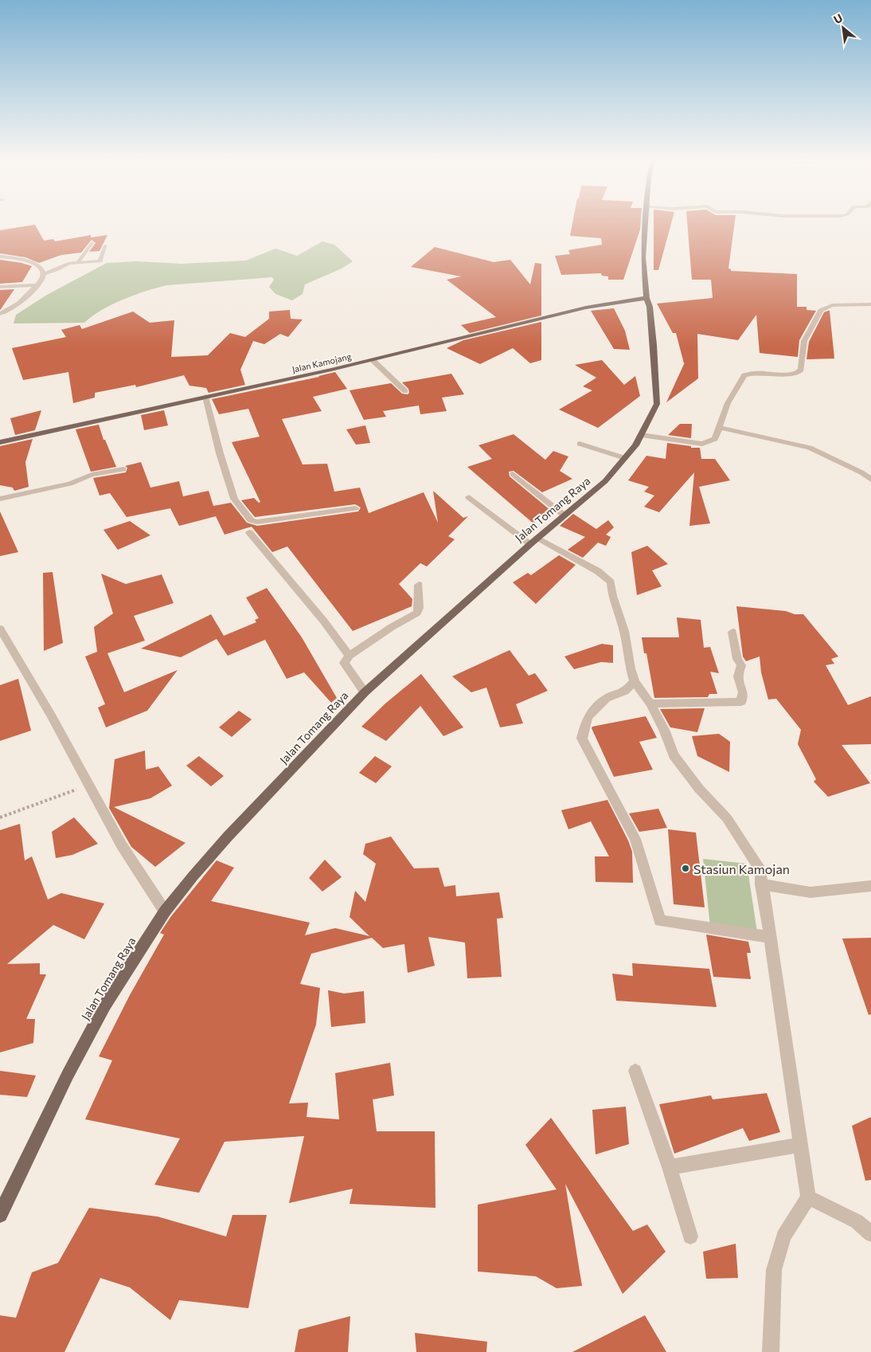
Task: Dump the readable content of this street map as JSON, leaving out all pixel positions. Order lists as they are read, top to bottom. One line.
{"streets":{"main road":["Jalan Kamojang","Jalan Tomang Raya"]},"crossings":[["Jalan Kamojang","Jalan Tomang Raya"]],"places":["Stasiun Kamojan"],"north":"top left"}
